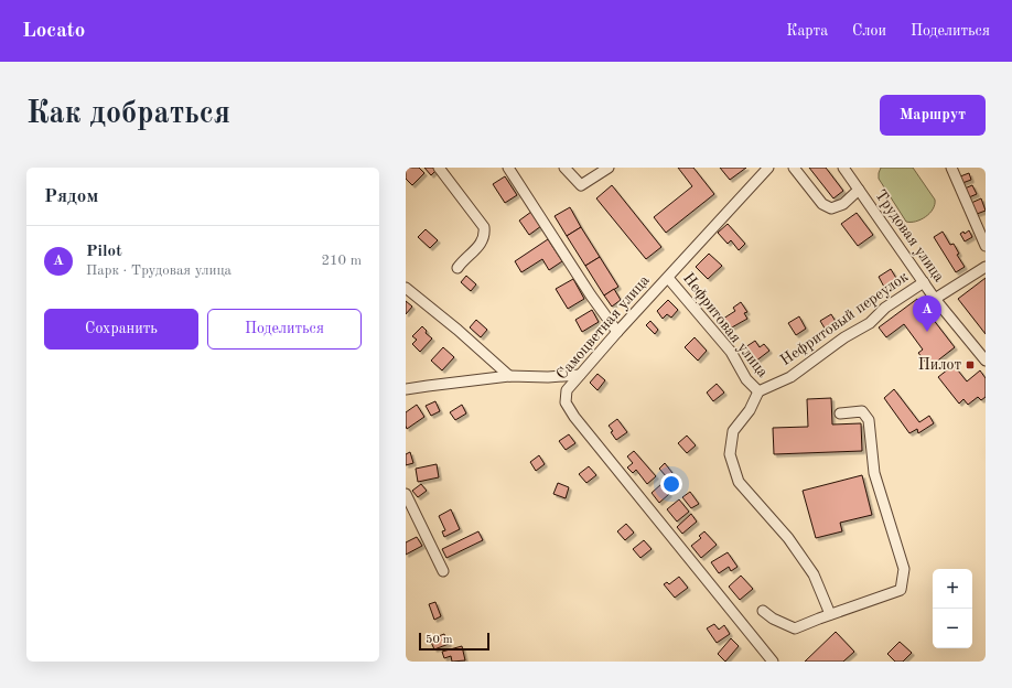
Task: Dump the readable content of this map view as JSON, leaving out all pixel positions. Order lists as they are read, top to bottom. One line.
{"streets":{"street":["Трудовая улица","Нефритовый переулок","Нефритовая улица","Самоцветная улица"]},"crossings":[["Трудовая улица","Нефритовый переулок"],["Нефритовый переулок","Нефритовая улица"],["Нефритовая улица","Самоцветная улица"]],"places":{"transit":["Пилот"]},"scale_bar":"50 m","page":{"header":"Locato","nav":["Карта","Слои","Поделиться"],"buttons":["Маршрут",["Сохранить","Поделиться"]],"title":"Как добраться","heading":"Рядом","list":[{"mark":"A","name":"Pilot","note":"Парк · Трудовая улица","value":"210 m"}],"pins":"A","map_buttons":["+","−"],"scale":"50 m"}}
